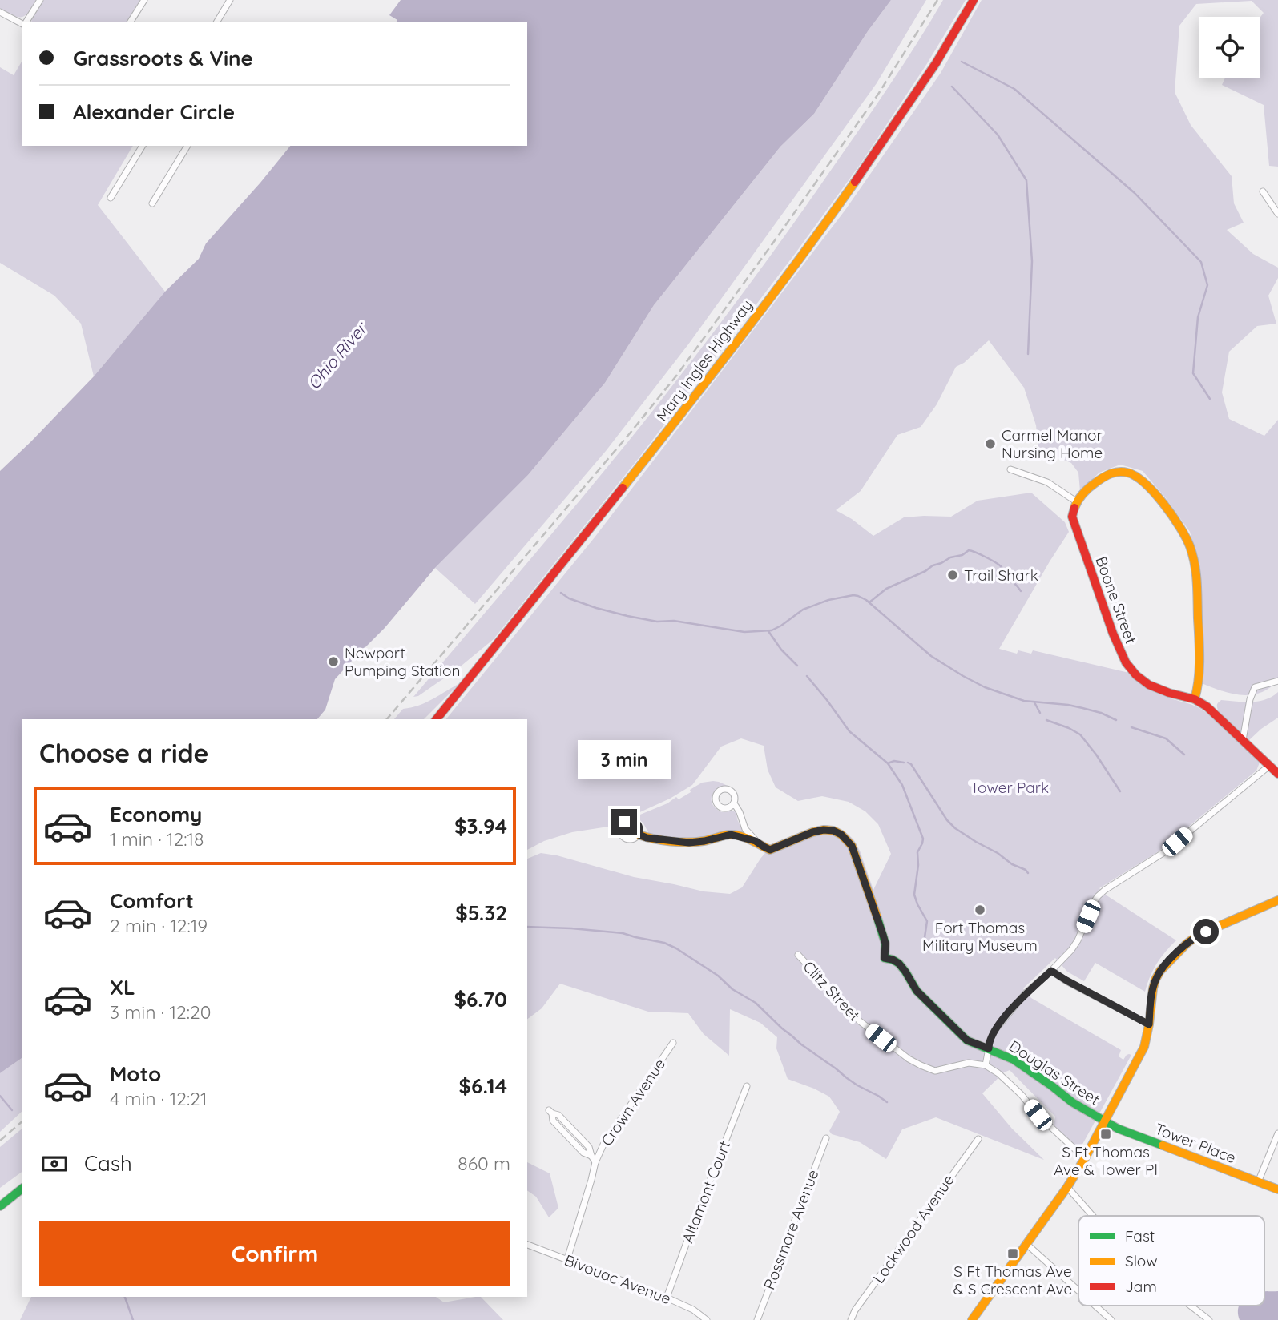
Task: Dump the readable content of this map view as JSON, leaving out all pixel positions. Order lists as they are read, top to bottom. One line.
{"streets":{"street":["Mary Ingles Highway","Boone Street","Clitz Street","Douglas Street","Crown Avenue","Tower Place","Altamont Court","Lockwood Avenue","Rossmore Avenue","Bivouac Avenue"]},"crossings":[["Douglas Street","Tower Place"],["Crown Avenue","Bivouac Avenue"],["Altamont Court","Bivouac Avenue"]],"water":["Ohio River"],"parks":["Tower Park"],"places":{"other":["Carmel Manor Nursing Home","Trail Shark","Newport Pumping Station","Fort Thomas Military Museum"],"transit":["S Ft Thomas Ave & Tower Pl","S Ft Thomas Ave & S Crescent Ave"]},"legend":["Fast","Slow","Jam"],"page":{"banner":["Grassroots & Vine","Alexander Circle"],"heading":"Choose a ride","bubble":"3 min","list":[{"name":"Economy","note":"1 min · 12:18","value":"$3.94"},{"name":"Comfort","note":"2 min · 12:19","value":"$5.32"},{"name":"XL","note":"3 min · 12:20","value":"$6.70"},{"name":"Moto","note":"4 min · 12:21","value":"$6.14"}],"pay":["Cash","860 m"],"buttons":"Confirm"}}
